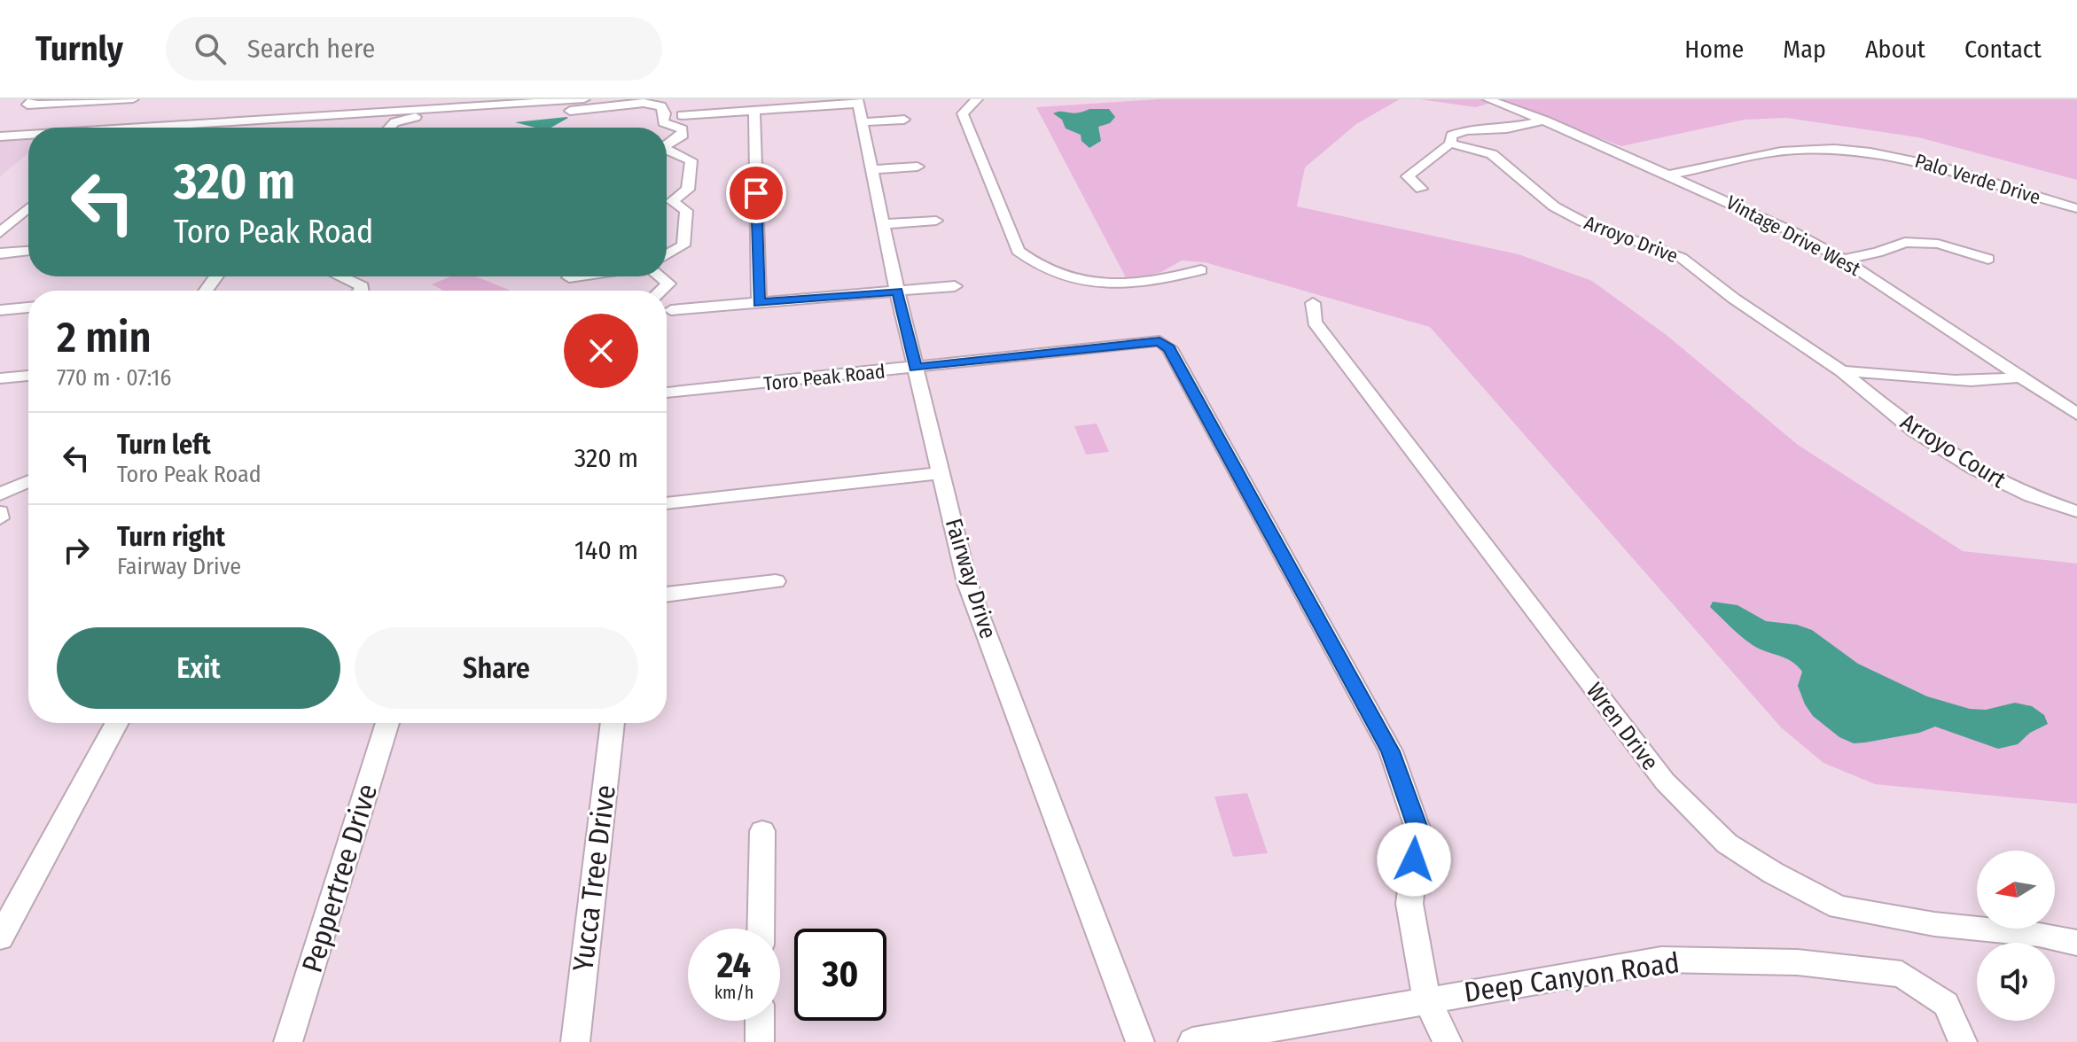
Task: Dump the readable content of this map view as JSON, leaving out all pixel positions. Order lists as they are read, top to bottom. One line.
{"streets":{"street":["Palo Verde Drive","Vintage Drive West","Arroyo Drive","Toro Peak Road","Arroyo Court","Fairway Drive","Wren Drive","Peppertree Drive","Yucca Tree Drive","Deep Canyon Road"]},"crossings":[["Palo Verde Drive","Vintage Drive West"],["Arroyo Drive","Arroyo Court"],["Toro Peak Road","Fairway Drive"],["Toro Peak Road","Deep Canyon Road"]],"north":"left","page":{"header":"Turnly","search":"Search here","nav":["Home","Map","About","Contact"],"turn":["320 m","Toro Peak Road"],"heading":["2 min","770 m · 07:16"],"list":[{"name":"Turn left","note":"Toro Peak Road","value":"320 m"},{"name":"Turn right","note":"Fairway Drive","value":"140 m"}],"buttons":["Exit","Share"],"speed":"24 km/h","limit":"30"}}
